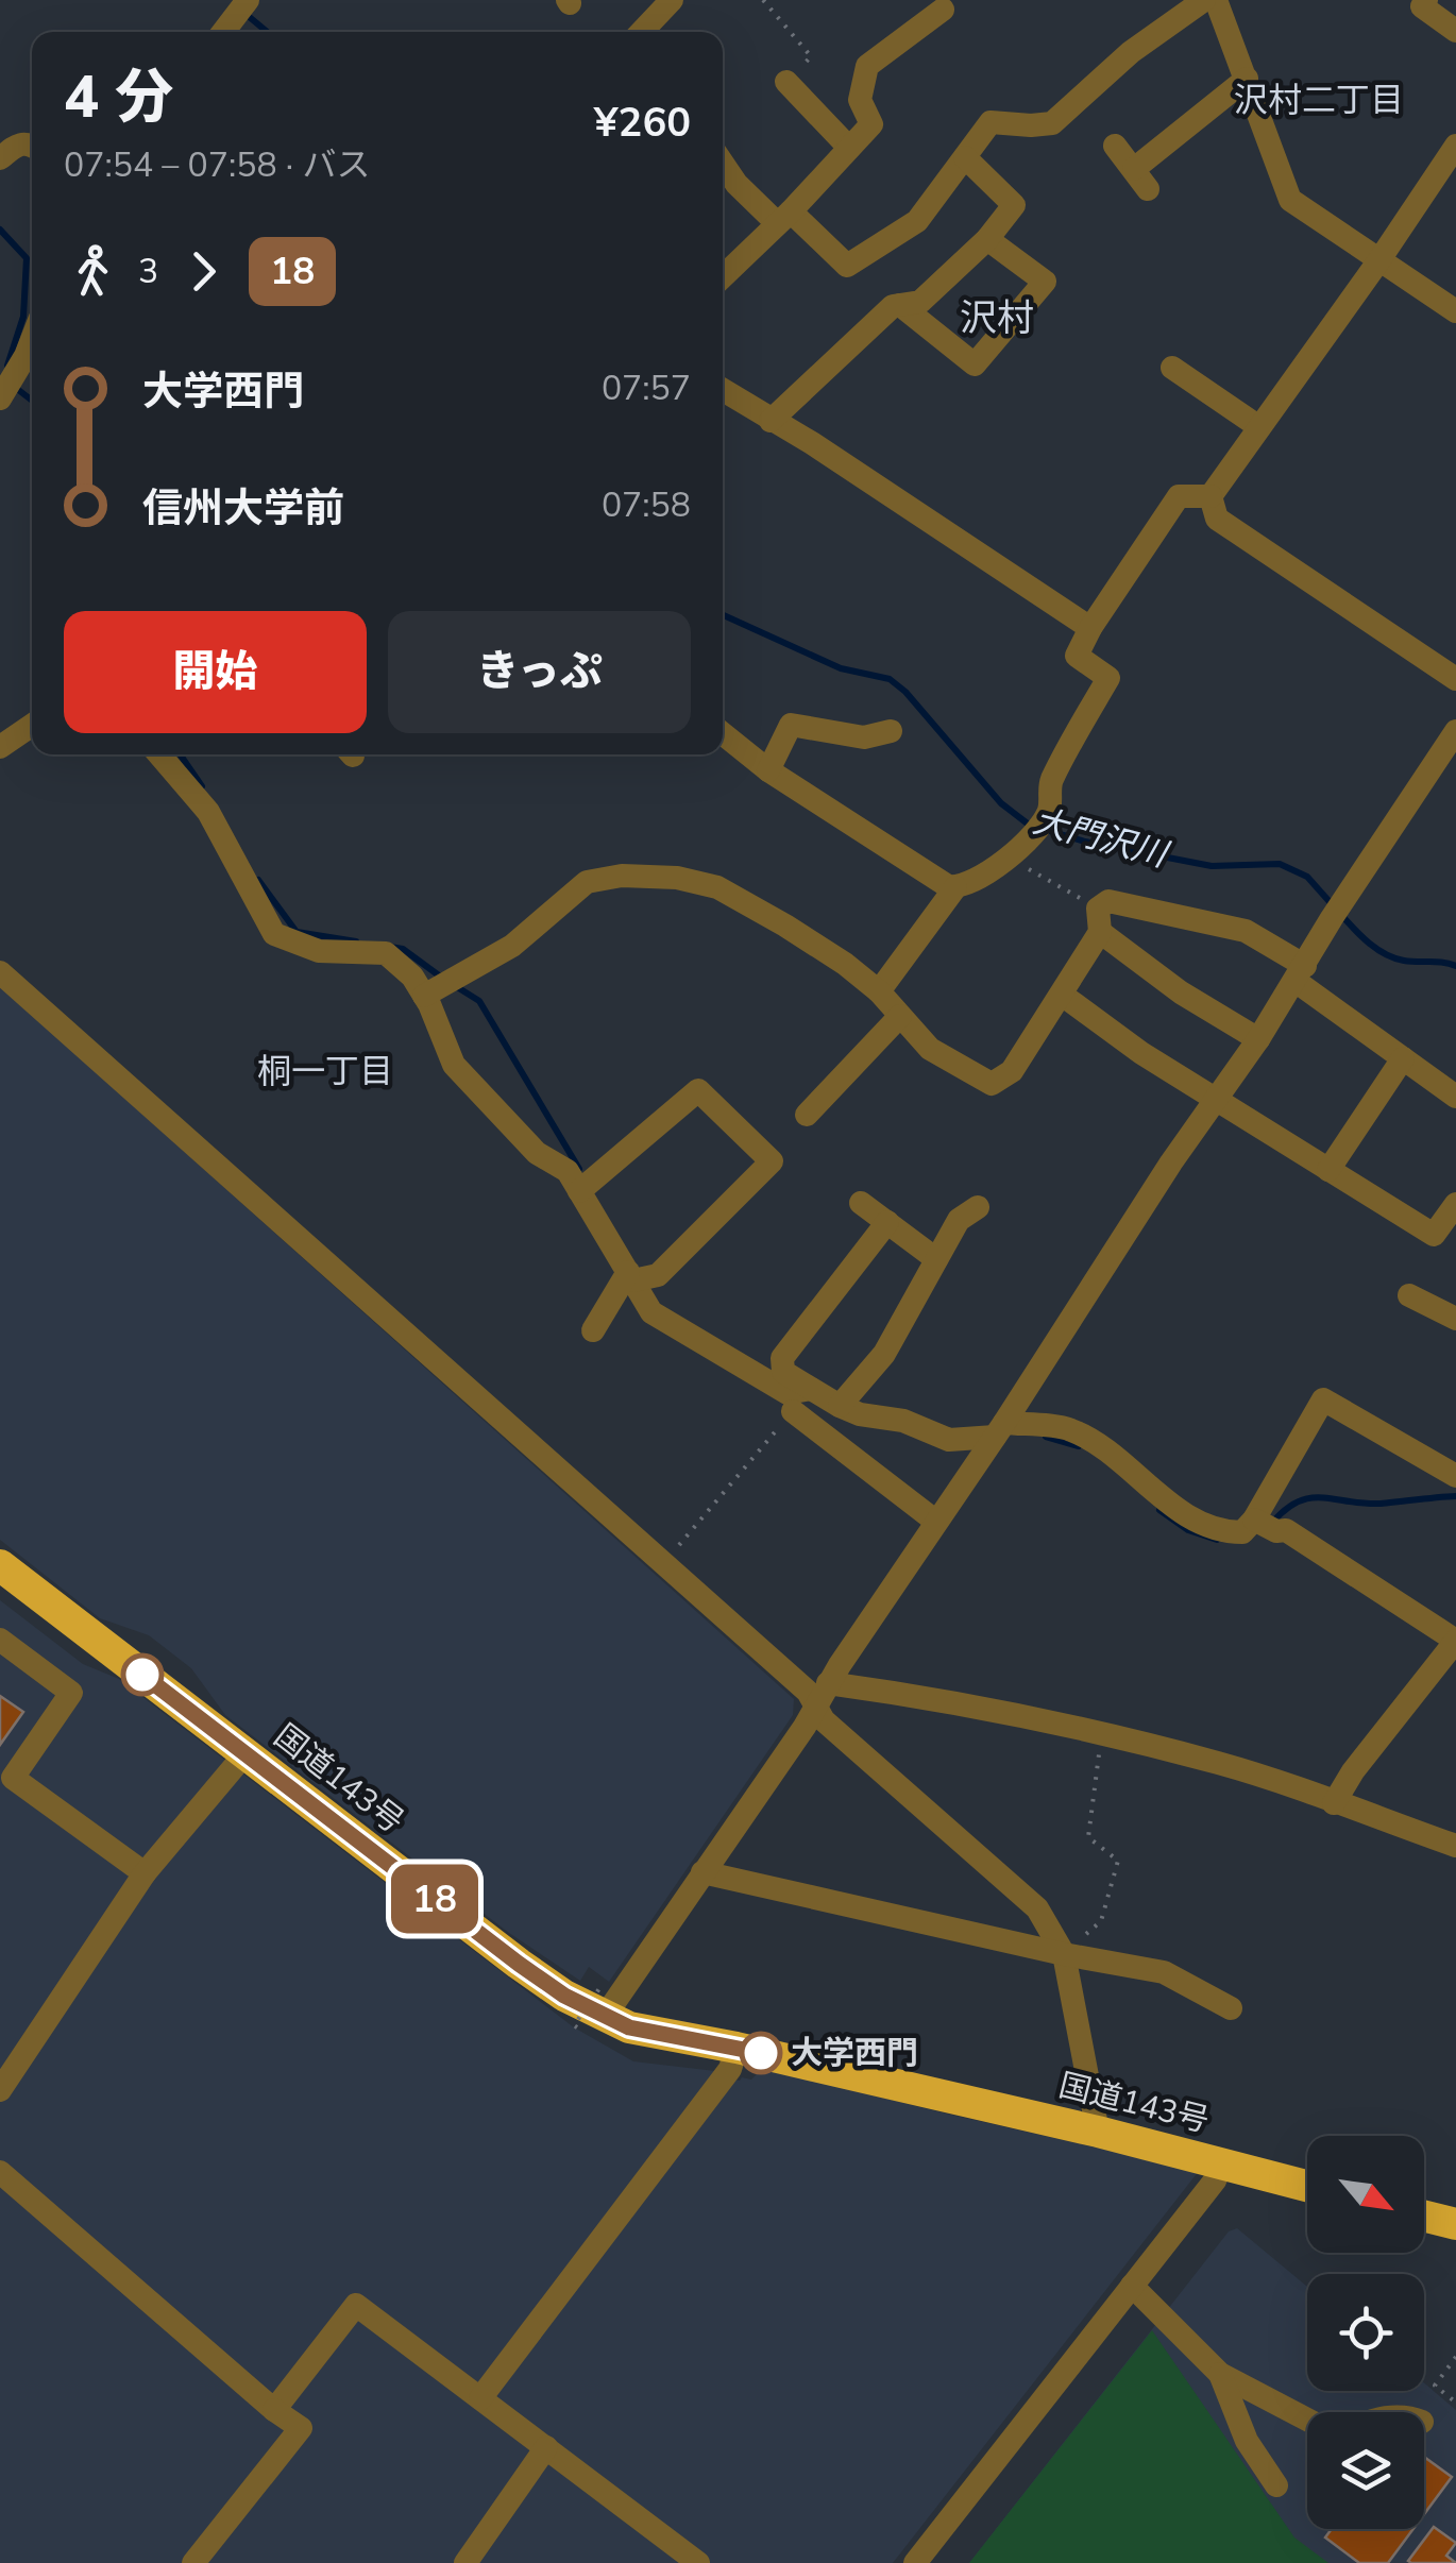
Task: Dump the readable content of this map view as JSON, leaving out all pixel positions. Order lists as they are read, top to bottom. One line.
{"streets":{"highway":["国道143号"]},"districts":["沢村二丁目","沢村","桐一丁目"],"water":["大門沢川"],"places":["大学西門"],"lines":["bus line 18"],"north":"bottom right","page":{"on_map":"18","heading":["4 分","07:54 – 07:58 · バス","¥260"],"legs":["3","18"],"list":[{"name":"大学西門","value":"07:57"},{"name":"信州大学前","value":"07:58"}],"buttons":["開始","きっぷ"]}}
